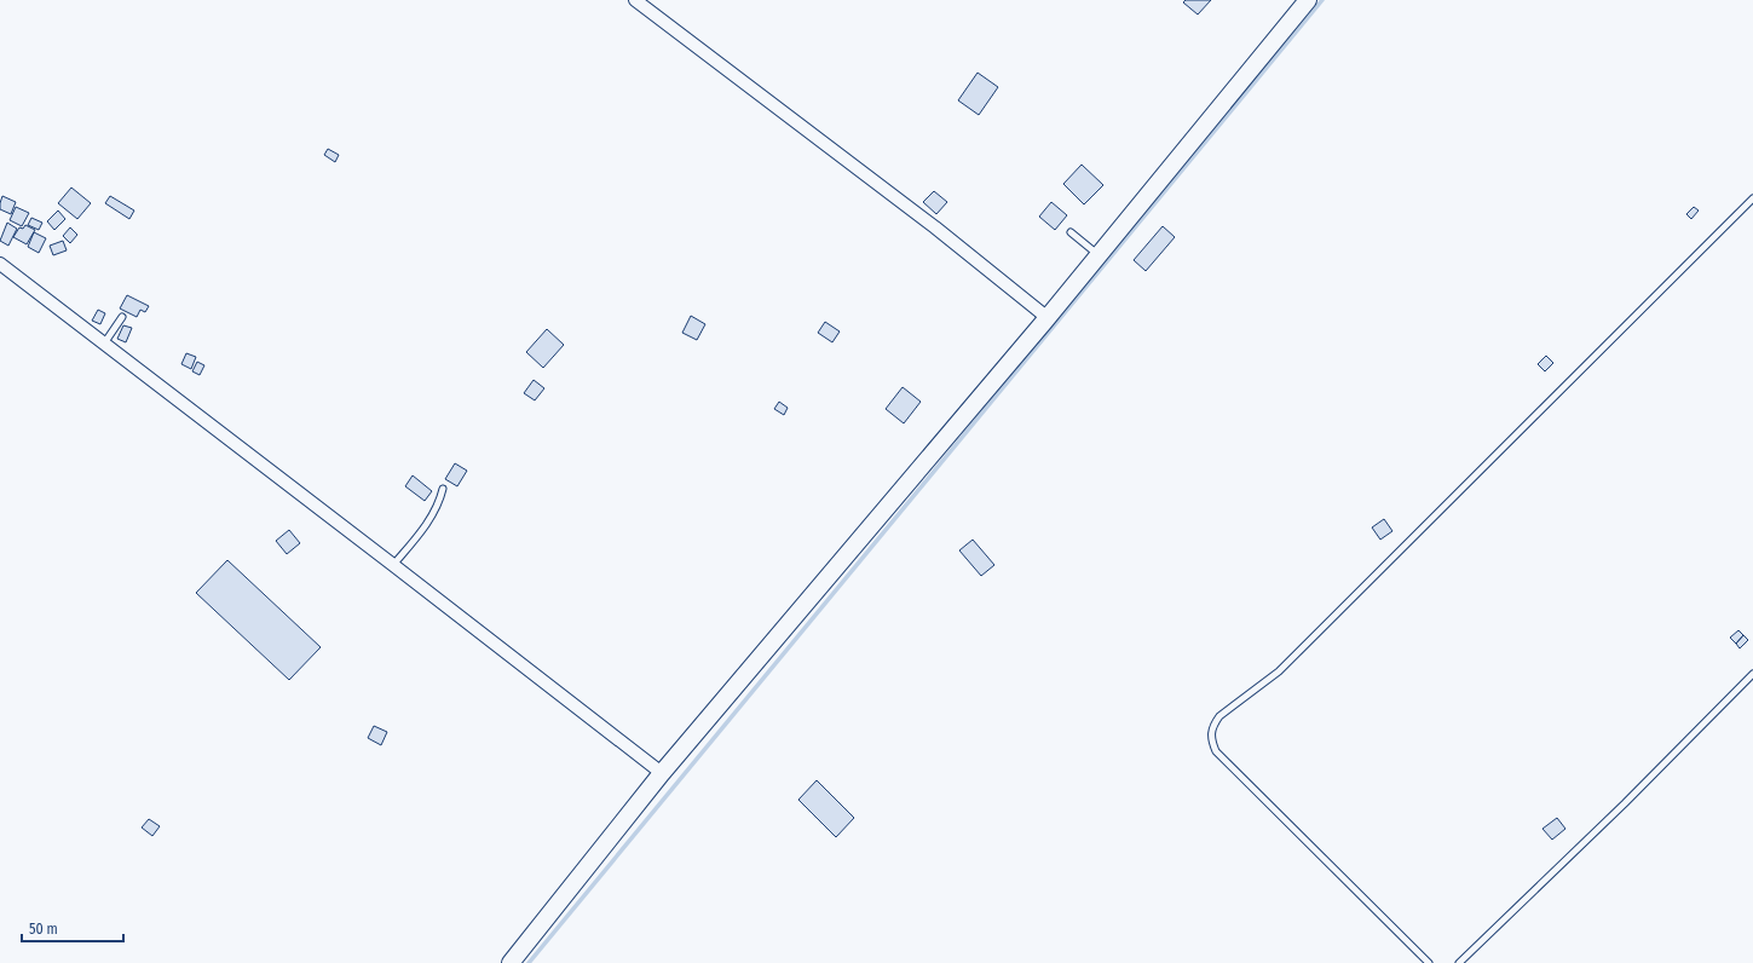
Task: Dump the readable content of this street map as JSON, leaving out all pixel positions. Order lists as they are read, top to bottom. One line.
{"scale_bar":"50 m"}
